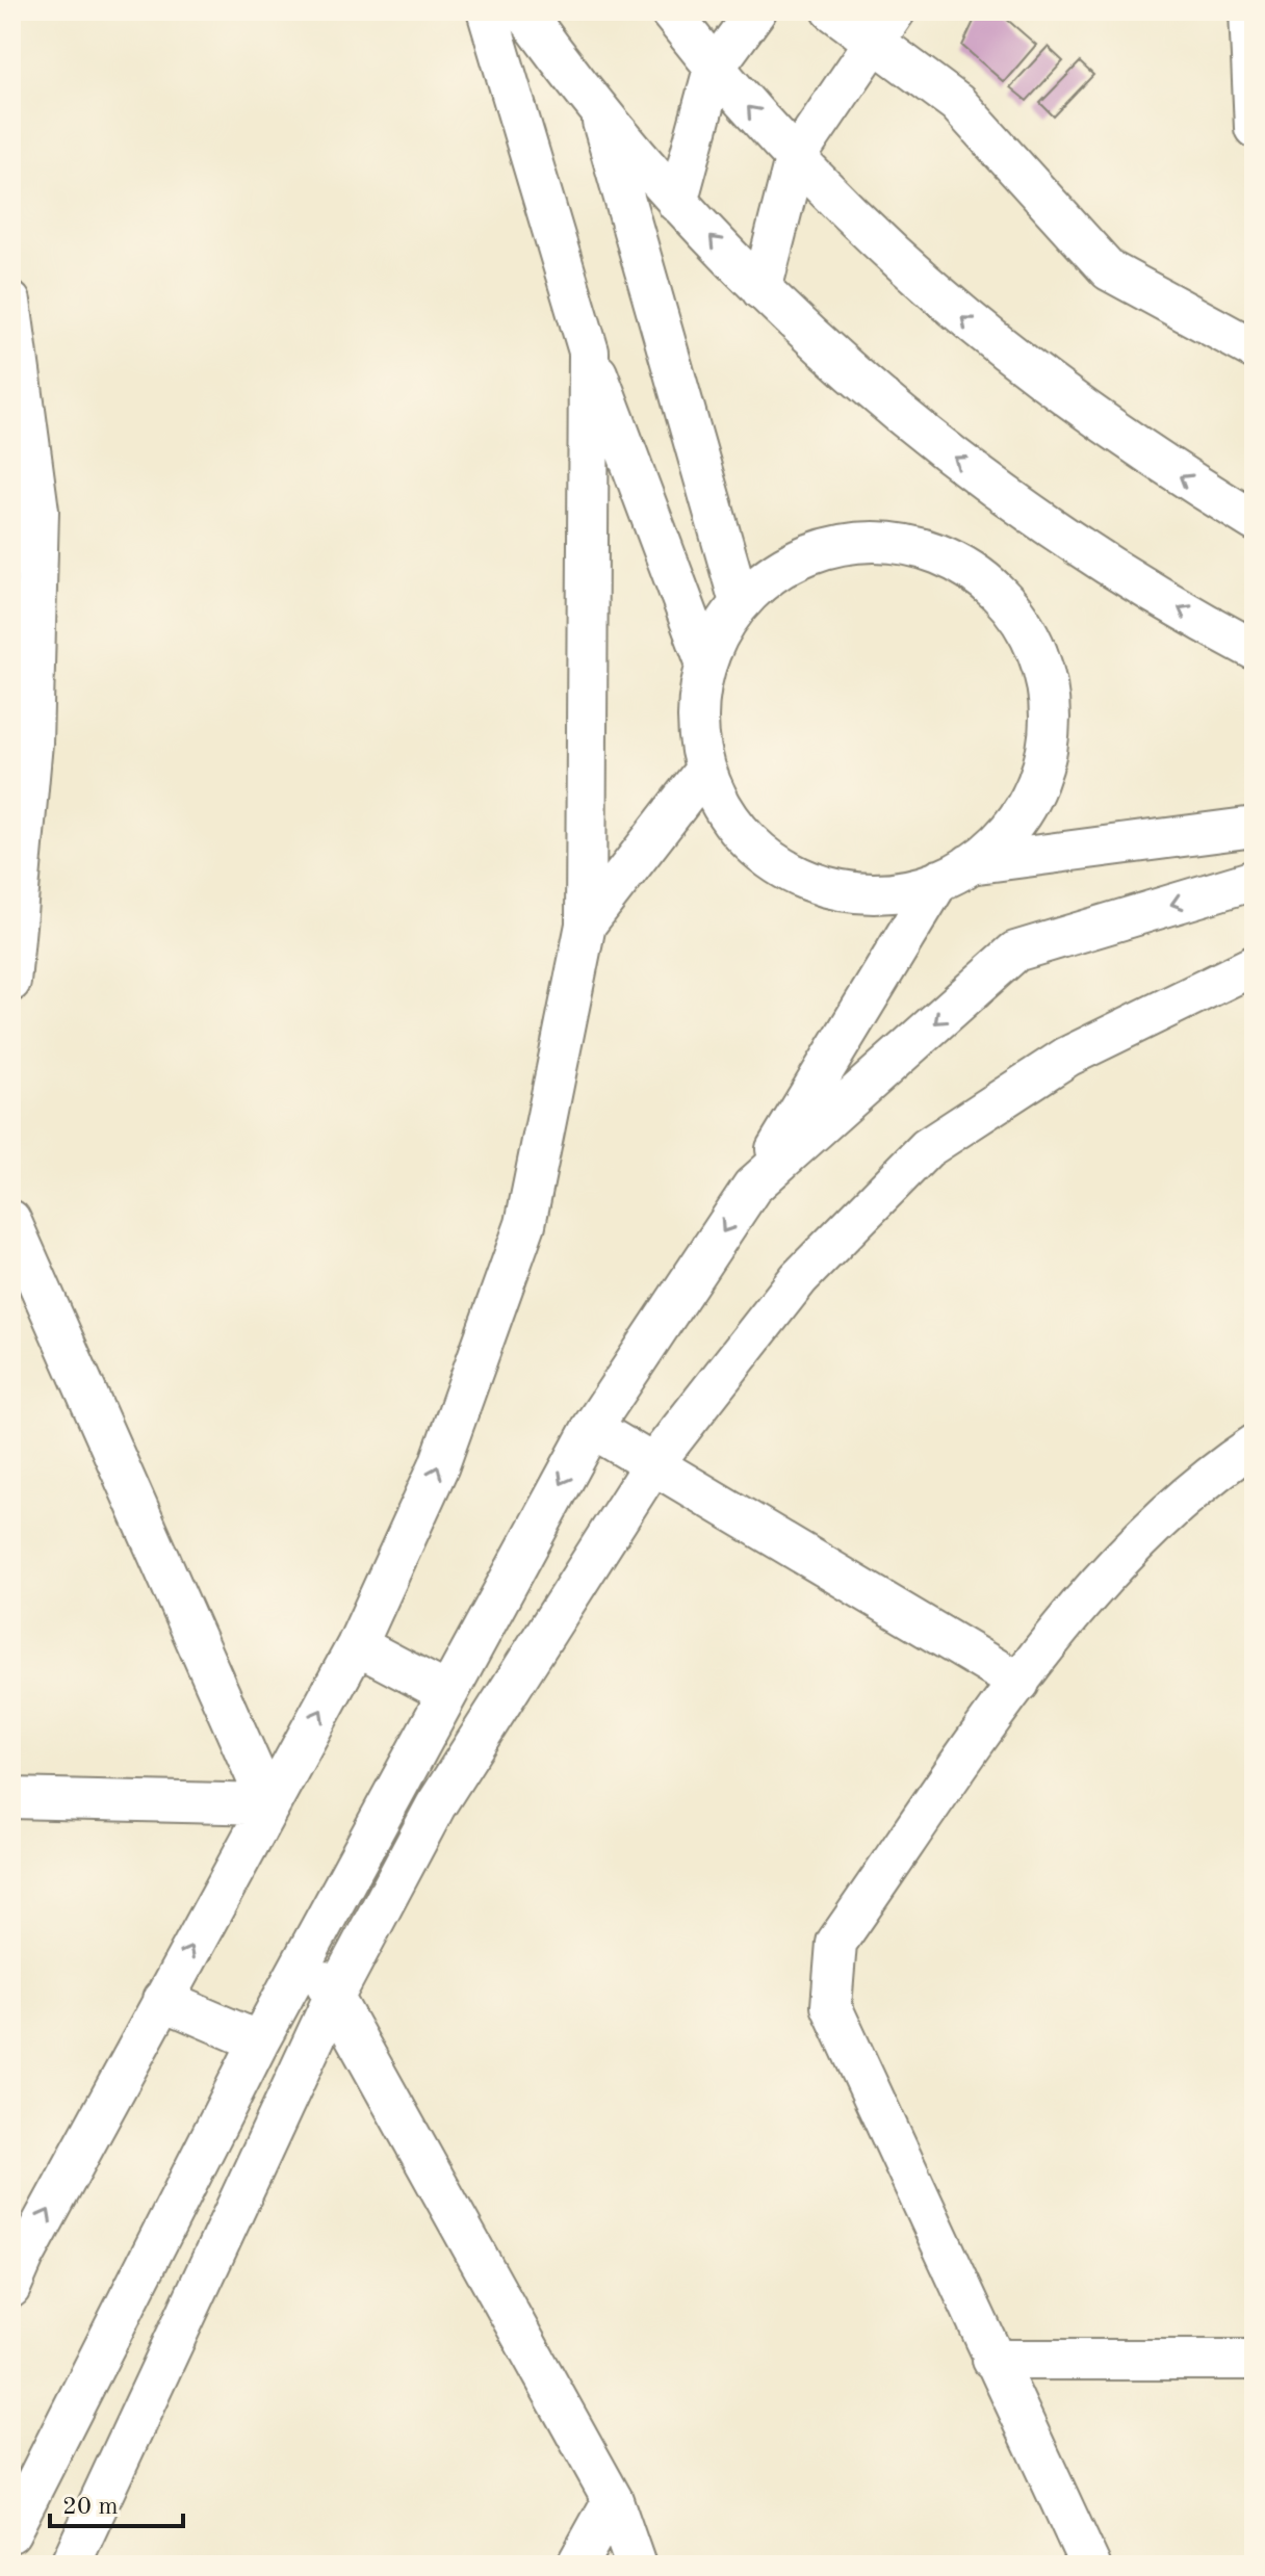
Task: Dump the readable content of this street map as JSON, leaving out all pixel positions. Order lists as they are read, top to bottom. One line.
{"scale_bar":"20 m"}
